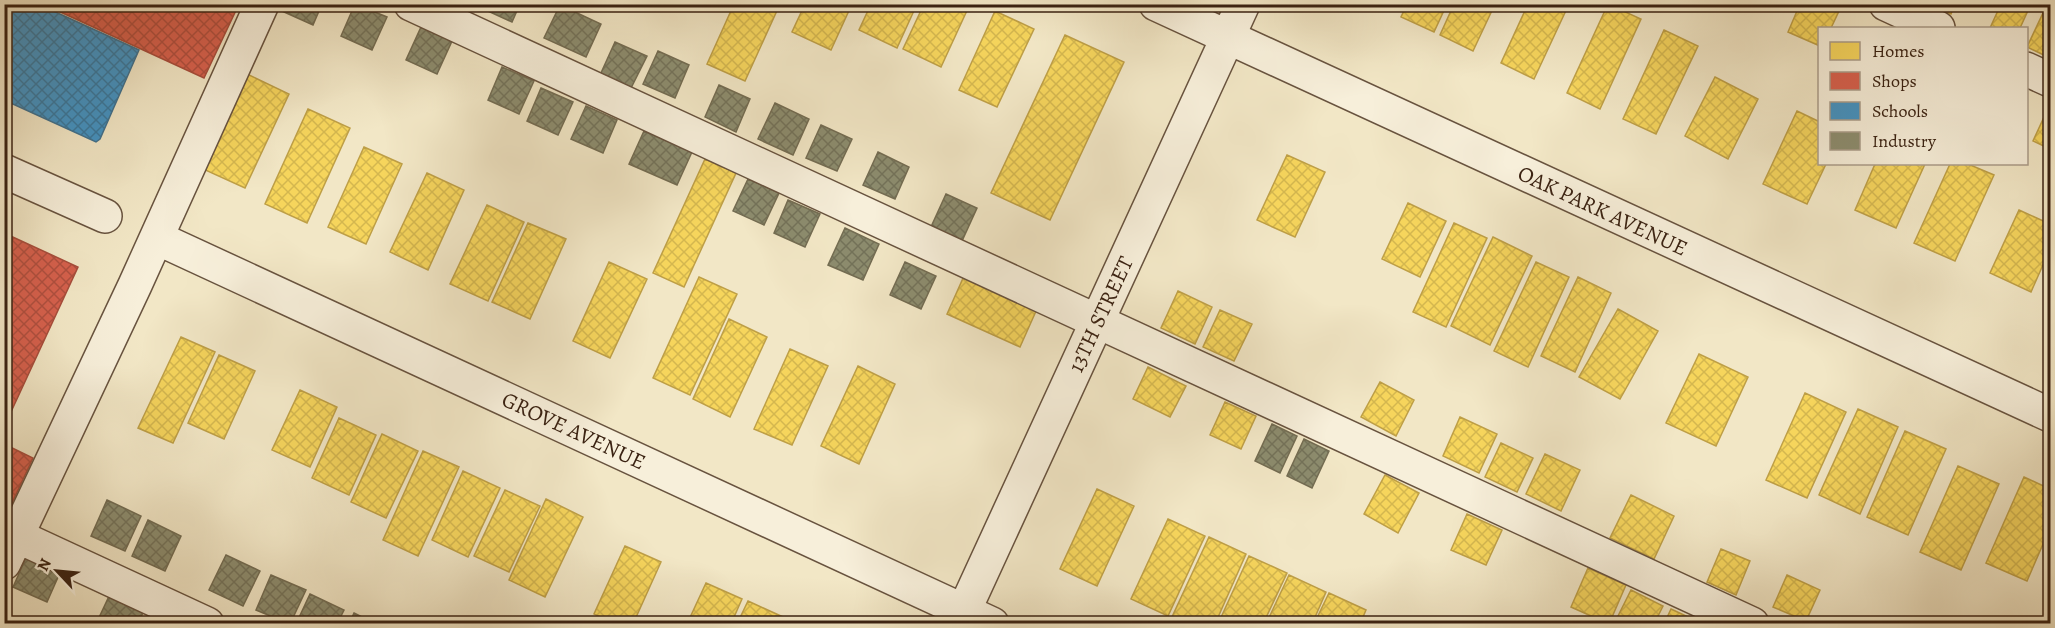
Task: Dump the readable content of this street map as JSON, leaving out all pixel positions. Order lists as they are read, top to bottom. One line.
{"streets":{"street":["OAK PARK AVENUE","13TH STREET","GROVE AVENUE"]},"crossings":[["OAK PARK AVENUE","13TH STREET"],["13TH STREET","GROVE AVENUE"]],"legend":["Homes","Shops","Schools","Industry"],"north":"top left"}
